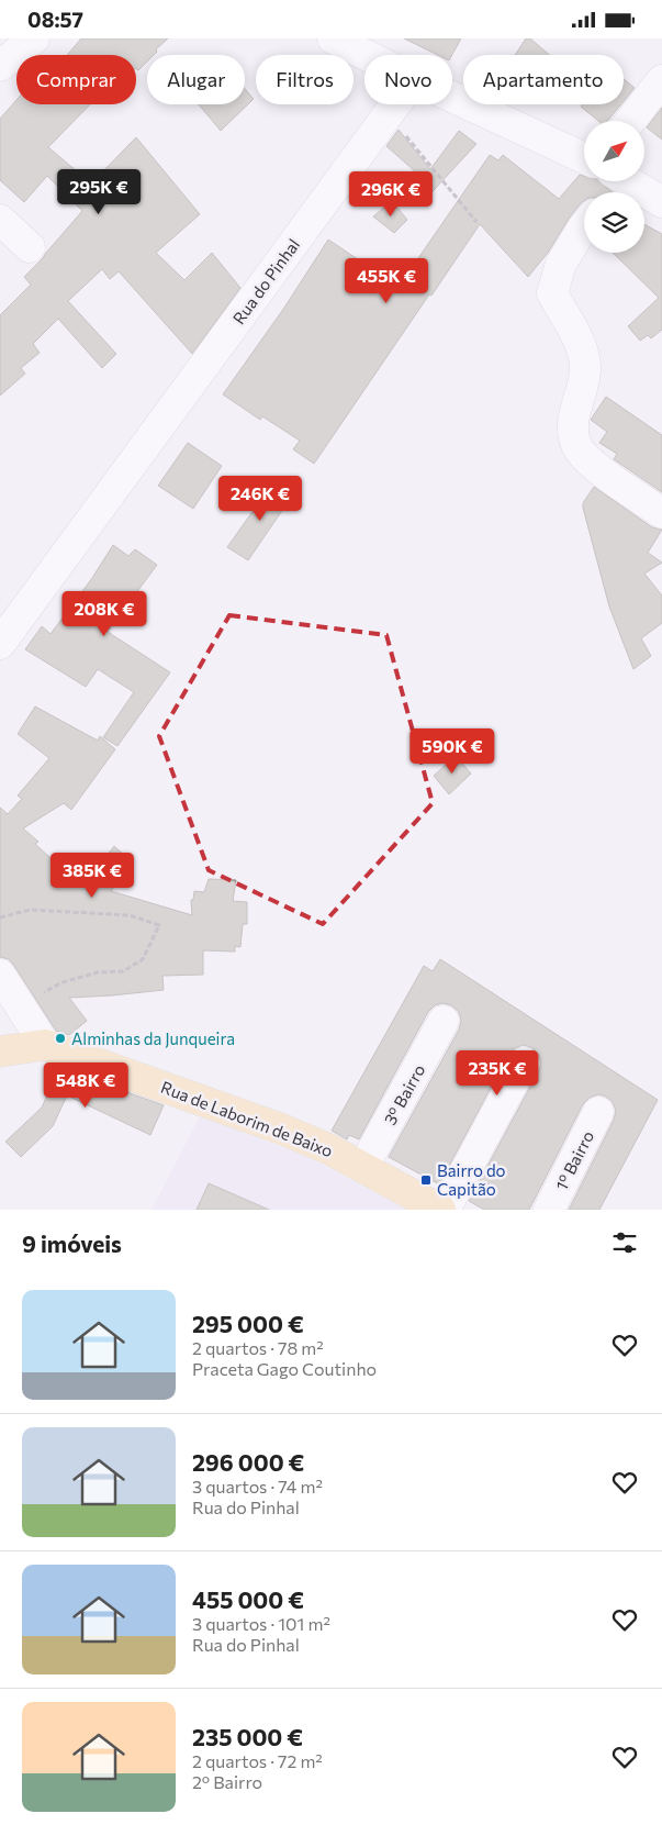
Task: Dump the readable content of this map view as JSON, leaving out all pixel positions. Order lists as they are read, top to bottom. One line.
{"streets":{"main road":["Rua de Laborim de Baixo"],"street":["Rua do Pinhal","3º Bairro","1º Bairro"]},"crossings":[["3º Bairro","Rua de Laborim de Baixo"]],"places":{"other":["Alminhas da Junqueira"],"transit":["Bairro do Capitão"]},"north":"top right","page":{"status":"08:57","chip":["Comprar","Alugar","Filtros","Novo","Apartamento"],"price":["295K €","296K €","455K €","246K €","208K €","590K €","385K €","235K €","548K €"],"heading":"9 imóveis","list":[{"name":"295 000 €","note":"2 quartos · 78 m² · Praceta Gago Coutinho"},{"name":"296 000 €","note":"3 quartos · 74 m² · Rua do Pinhal"},{"name":"455 000 €","note":"3 quartos · 101 m² · Rua do Pinhal"},{"name":"235 000 €","note":"2 quartos · 72 m² · 2º Bairro"}]}}
